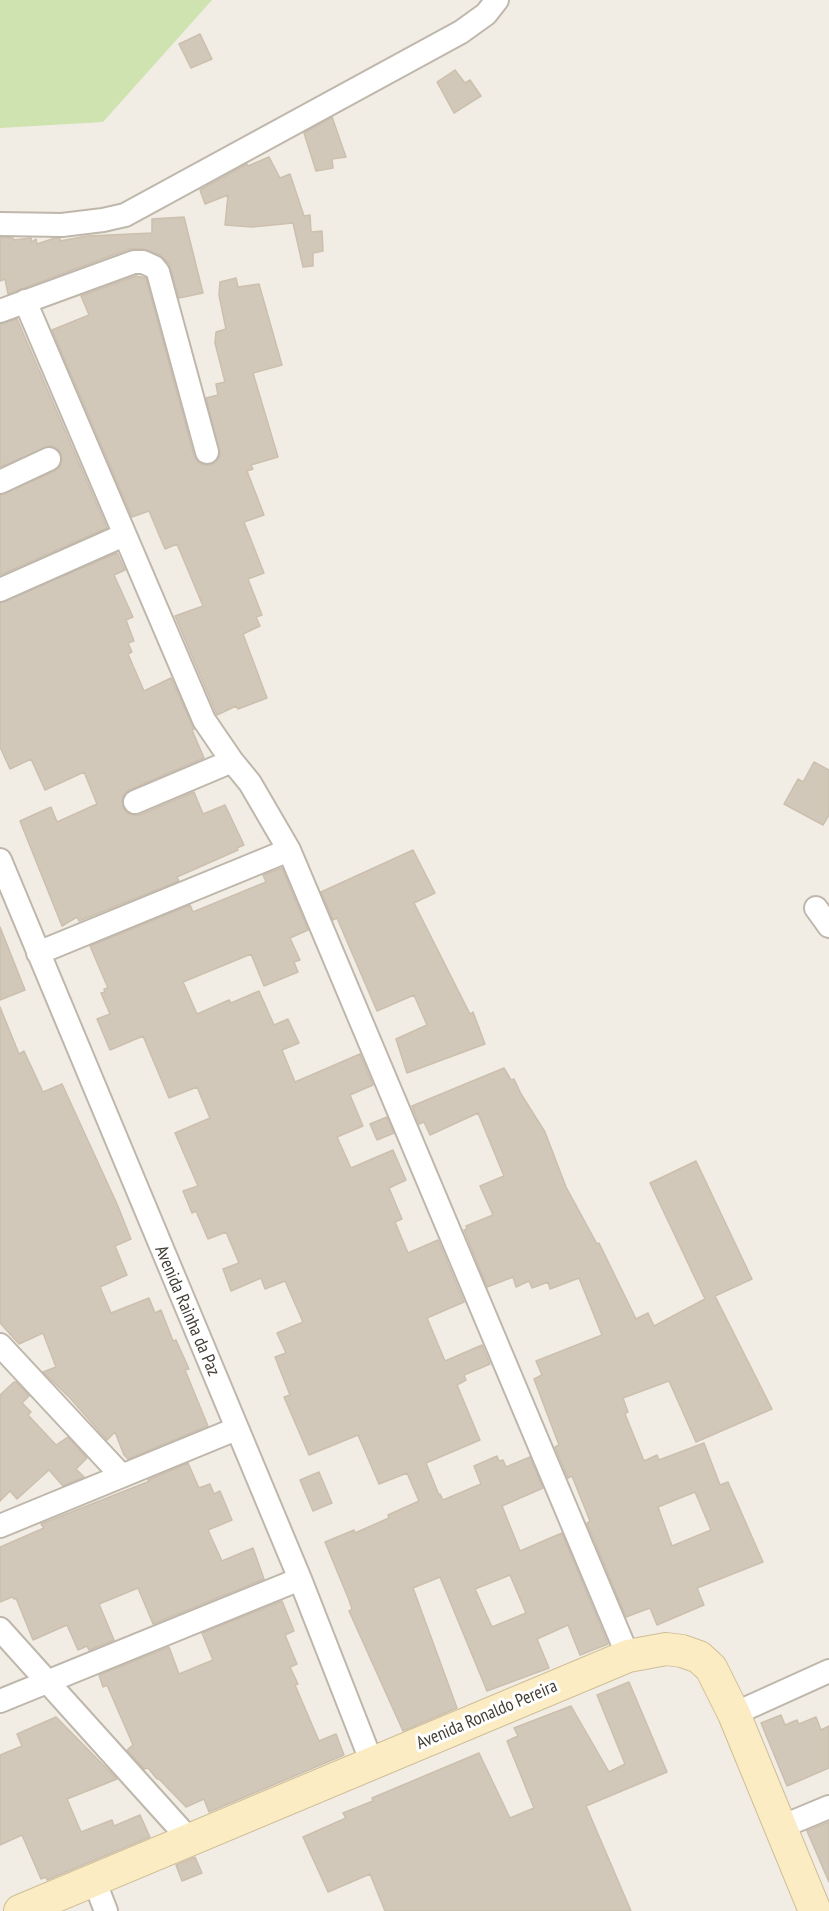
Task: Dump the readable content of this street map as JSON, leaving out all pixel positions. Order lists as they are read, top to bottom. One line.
{"streets":{"street":["Avenida Rainha da Paz","Avenida Ronaldo Pereira"]},"crossings":[["Avenida Rainha da Paz","Avenida Ronaldo Pereira"]]}
